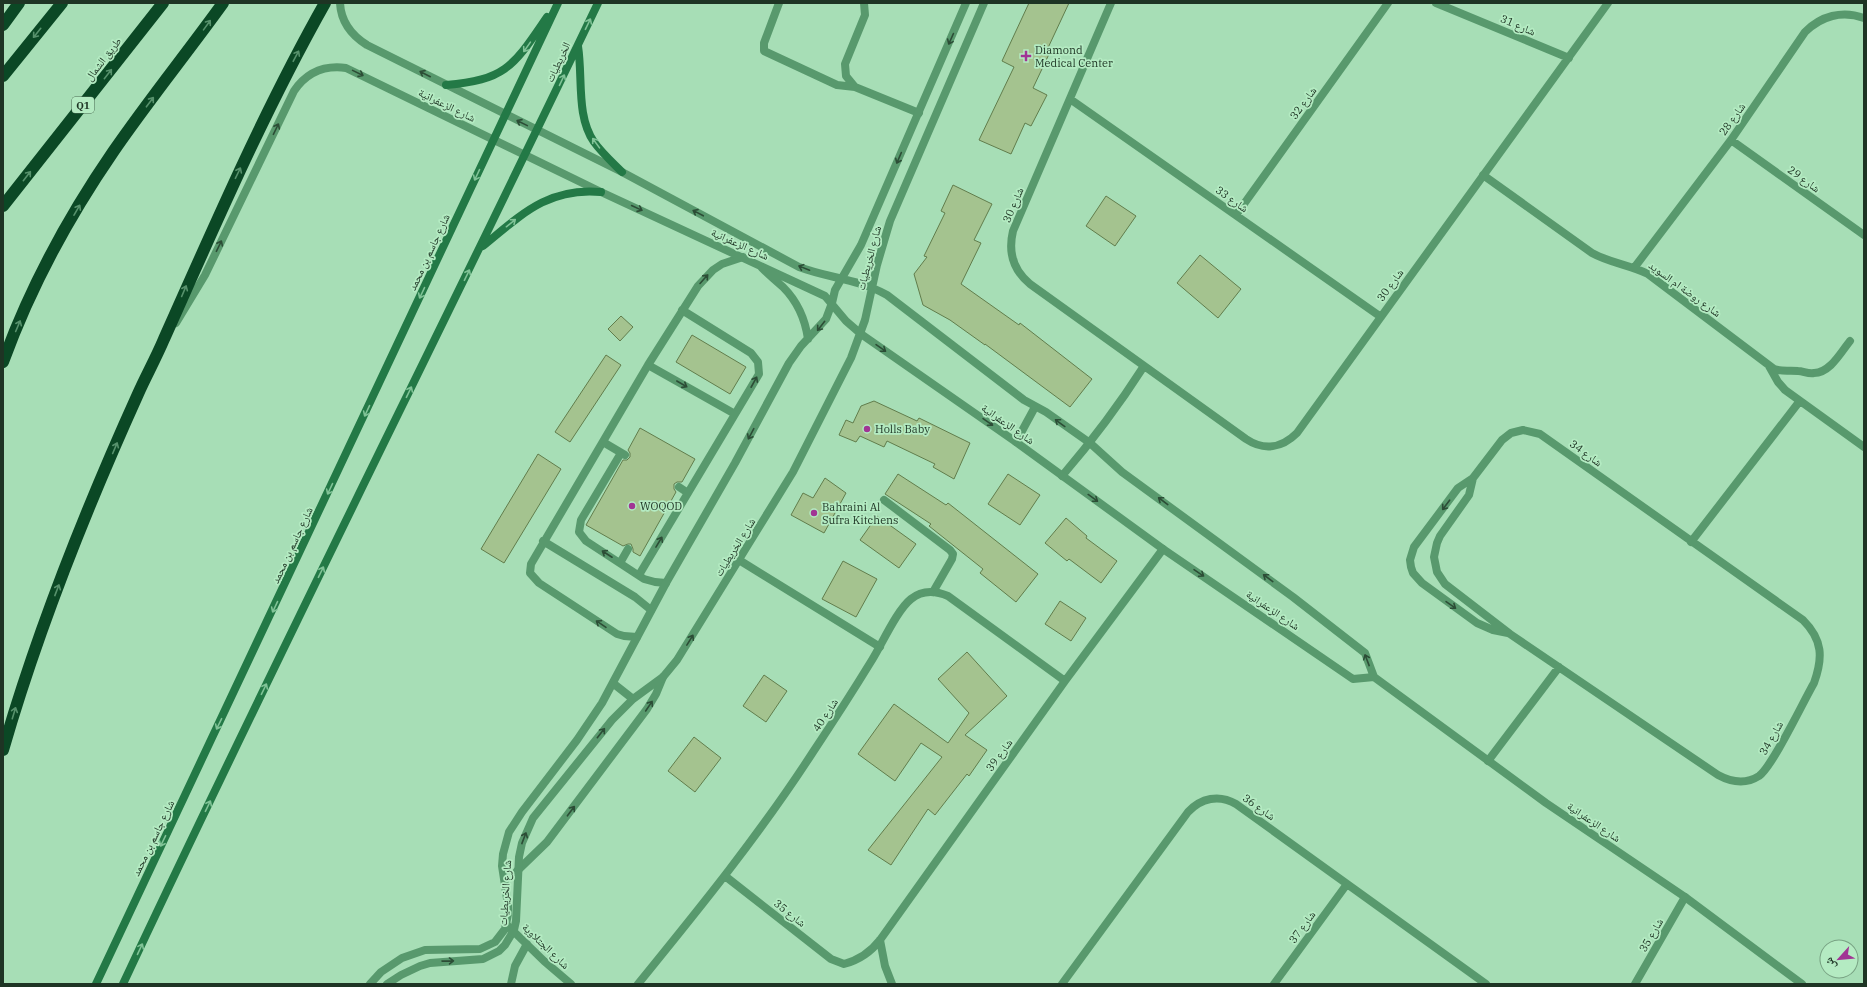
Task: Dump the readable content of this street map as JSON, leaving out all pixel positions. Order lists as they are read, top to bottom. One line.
{"streets":{"highway":["طريق الشمال","Q1"],"main road":["الخريطيات","شارع جاسم بن محمد"],"street":["شارع 31","شارع 32","شارع الزعفرانية","شارع 28","شارع 29","شارع 33","شارع 30","شارع الخريطيات","شارع روضة ام السويد","شارع 34","شارع 40","شارع 39","شارع 36","شارع 35","شارع 37","شارع الجتلاوية"]},"crossings":[["شارع 31","شارع 30"],["الخريطيات","شارع الزعفرانية"],["شارع 32","شارع 33"],["شارع الزعفرانية","شارع جاسم بن محمد"],["شارع الزعفرانية","شارع الخريطيات"],["شارع الزعفرانية","شارع 39"],["شارع الزعفرانية","شارع 35"],["شارع 28","شارع 29"],["شارع 28","شارع روضة ام السويد"],["شارع 33","شارع 30"],["شارع 30","شارع روضة ام السويد"],["شارع الخريطيات","شارع الجتلاوية"],["شارع 40","شارع 35"],["شارع 39","شارع 35"],["شارع 36","شارع 37"]],"places":{"health":["Diamond Medical Center"],"other":["Holls Baby","WOQOD","Bahraini Al Sufra Kitchens"]},"north":"bottom left"}
